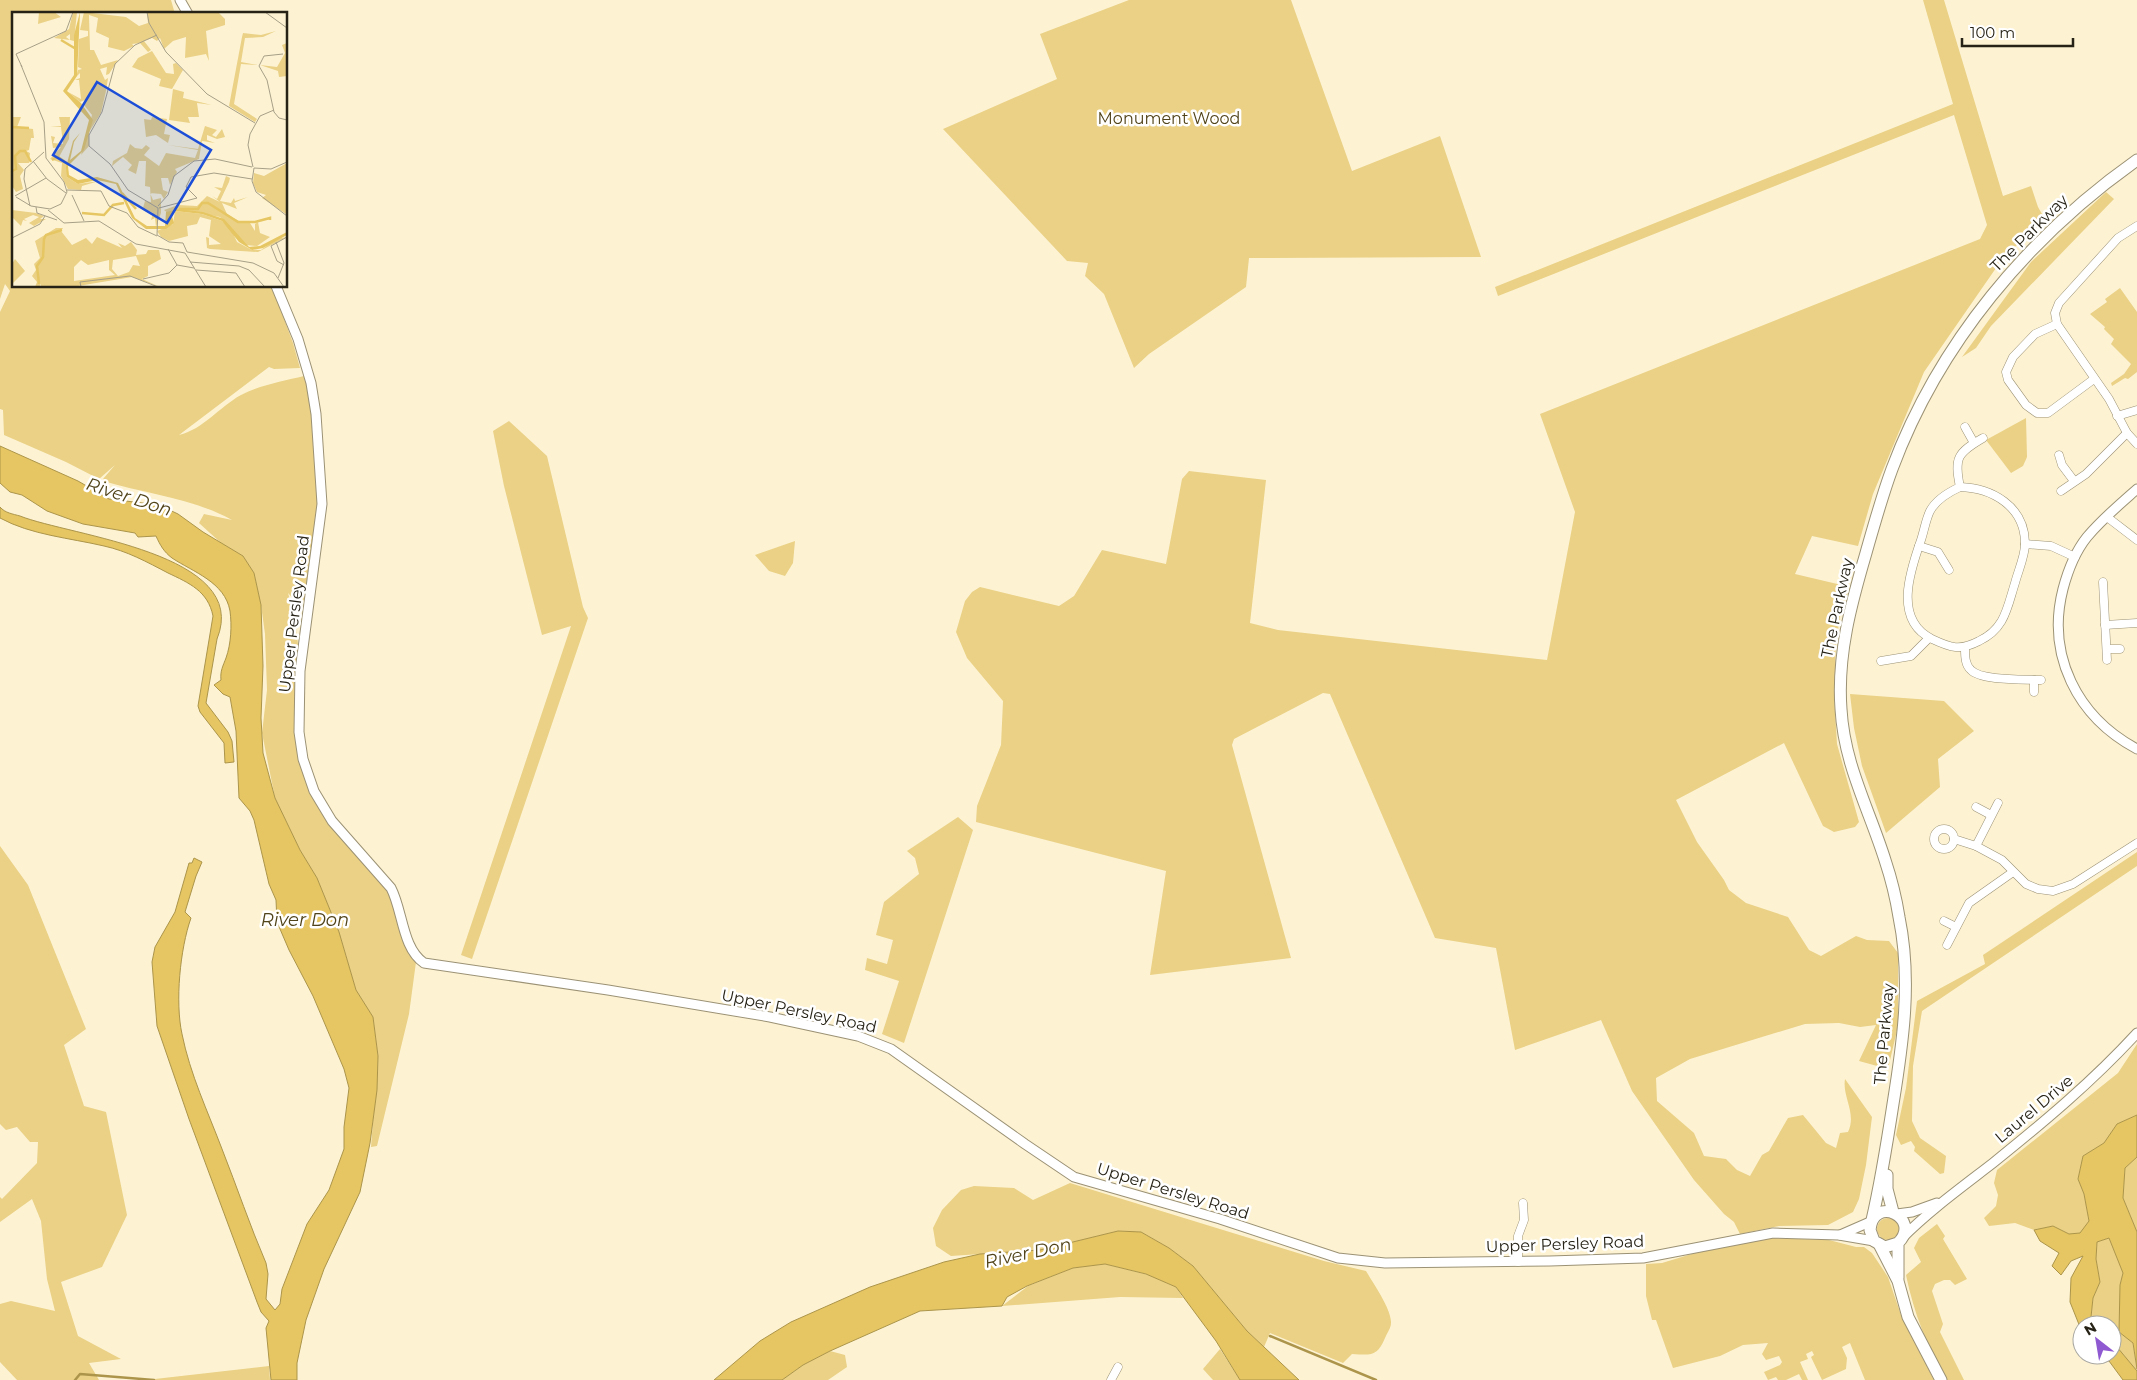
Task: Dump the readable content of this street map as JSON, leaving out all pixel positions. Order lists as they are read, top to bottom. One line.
{"streets":{"main road":["The Parkway"],"street":["Upper Persley Road","Laurel Drive"]},"crossings":[["Upper Persley Road","Laurel Drive"]],"water":["River Don"],"parks":["Monument Wood"],"scale_bar":"100 m","north":"top left"}
